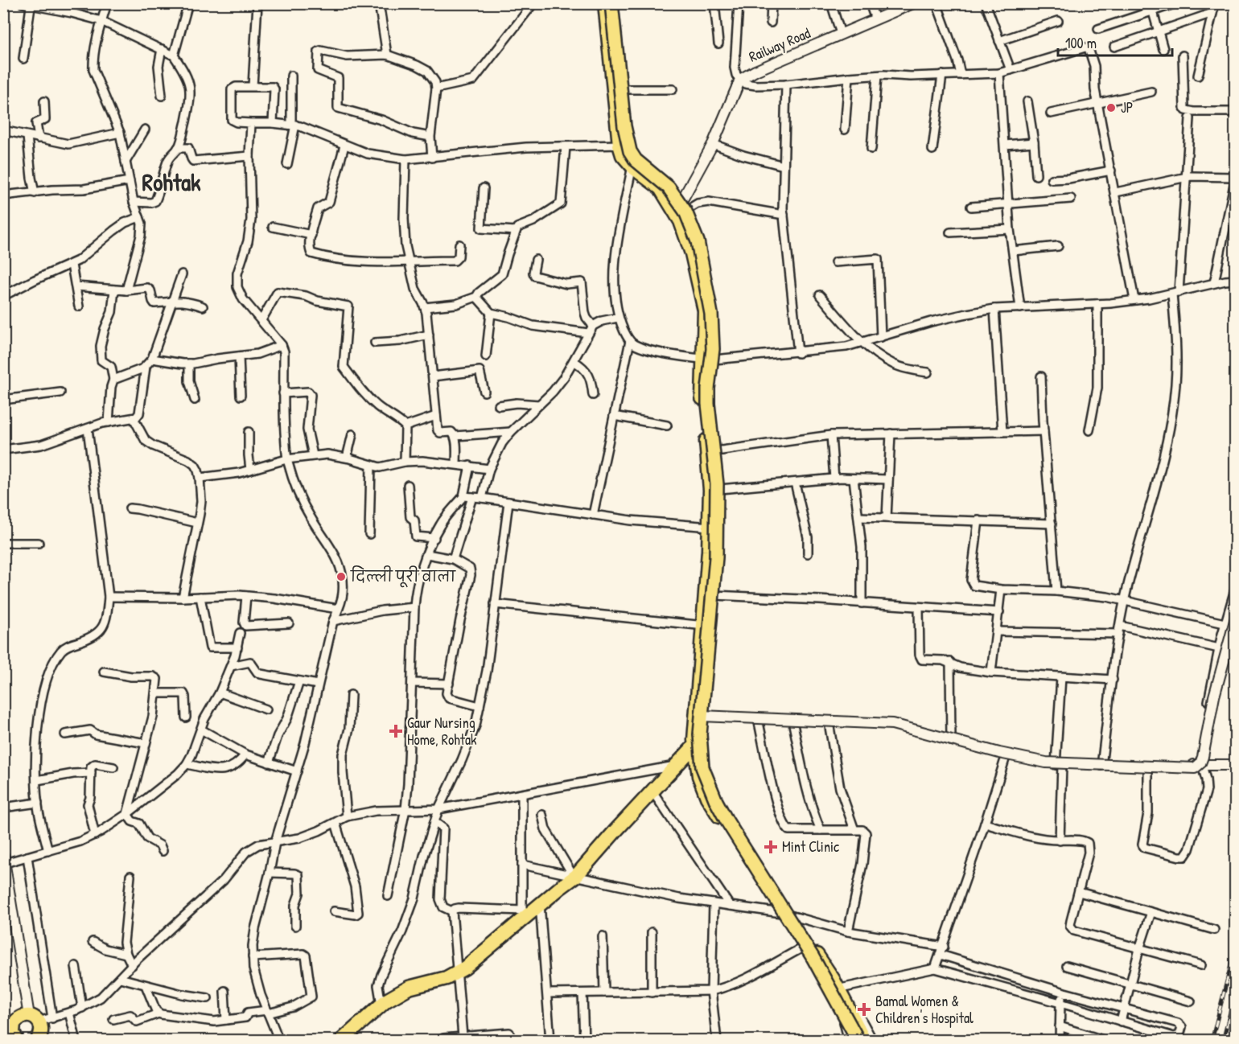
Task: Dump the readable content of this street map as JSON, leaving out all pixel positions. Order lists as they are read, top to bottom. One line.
{"streets":{"street":["Railway Road"]},"districts":["Rohtak"],"places":{"other":["JP","दिल्ली पूरी वाला"],"health":["Gaur Nursing Home, Rohtak","Mint Clinic","Bamal Women & Children's Hospital"]},"scale_bar":"100 m"}
